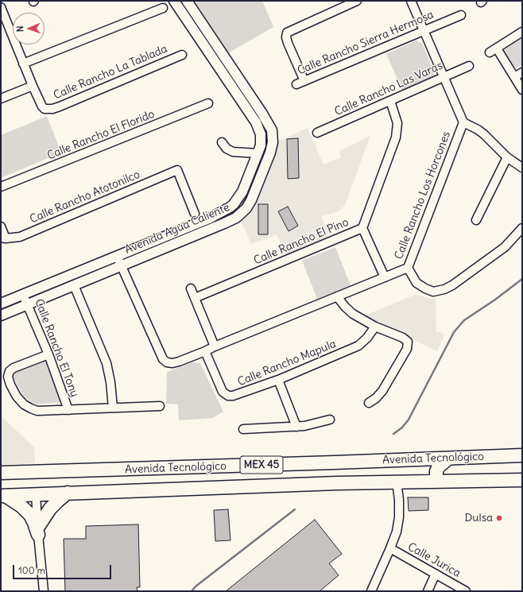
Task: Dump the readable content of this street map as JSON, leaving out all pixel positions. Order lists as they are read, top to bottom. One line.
{"streets":{"main road":["Avenida Tecnológico","MEX 45"],"street":["Calle Rancho Sierra Hermosa","Calle Rancho La Tablada","Calle Rancho Las Varas","Calle Rancho El Florido","Calle Rancho Los Horcones","Calle Rancho Atotonilco","Avenida Agua Caliente","Calle Rancho El Pino","Calle Rancho El Tony","Calle Rancho Mapula","Calle Jurica"]},"crossings":[["Calle Rancho Sierra Hermosa","Calle Rancho Los Horcones"],["Calle Rancho Las Varas","Calle Rancho Los Horcones"],["Calle Rancho Las Varas","Calle Rancho El Pino"],["Calle Rancho Los Horcones","Avenida Agua Caliente"],["Calle Rancho Los Horcones","Calle Rancho Mapula"],["Avenida Agua Caliente","Calle Rancho El Tony"]],"places":["Dulsa"],"scale_bar":"100 m","north":"left"}
